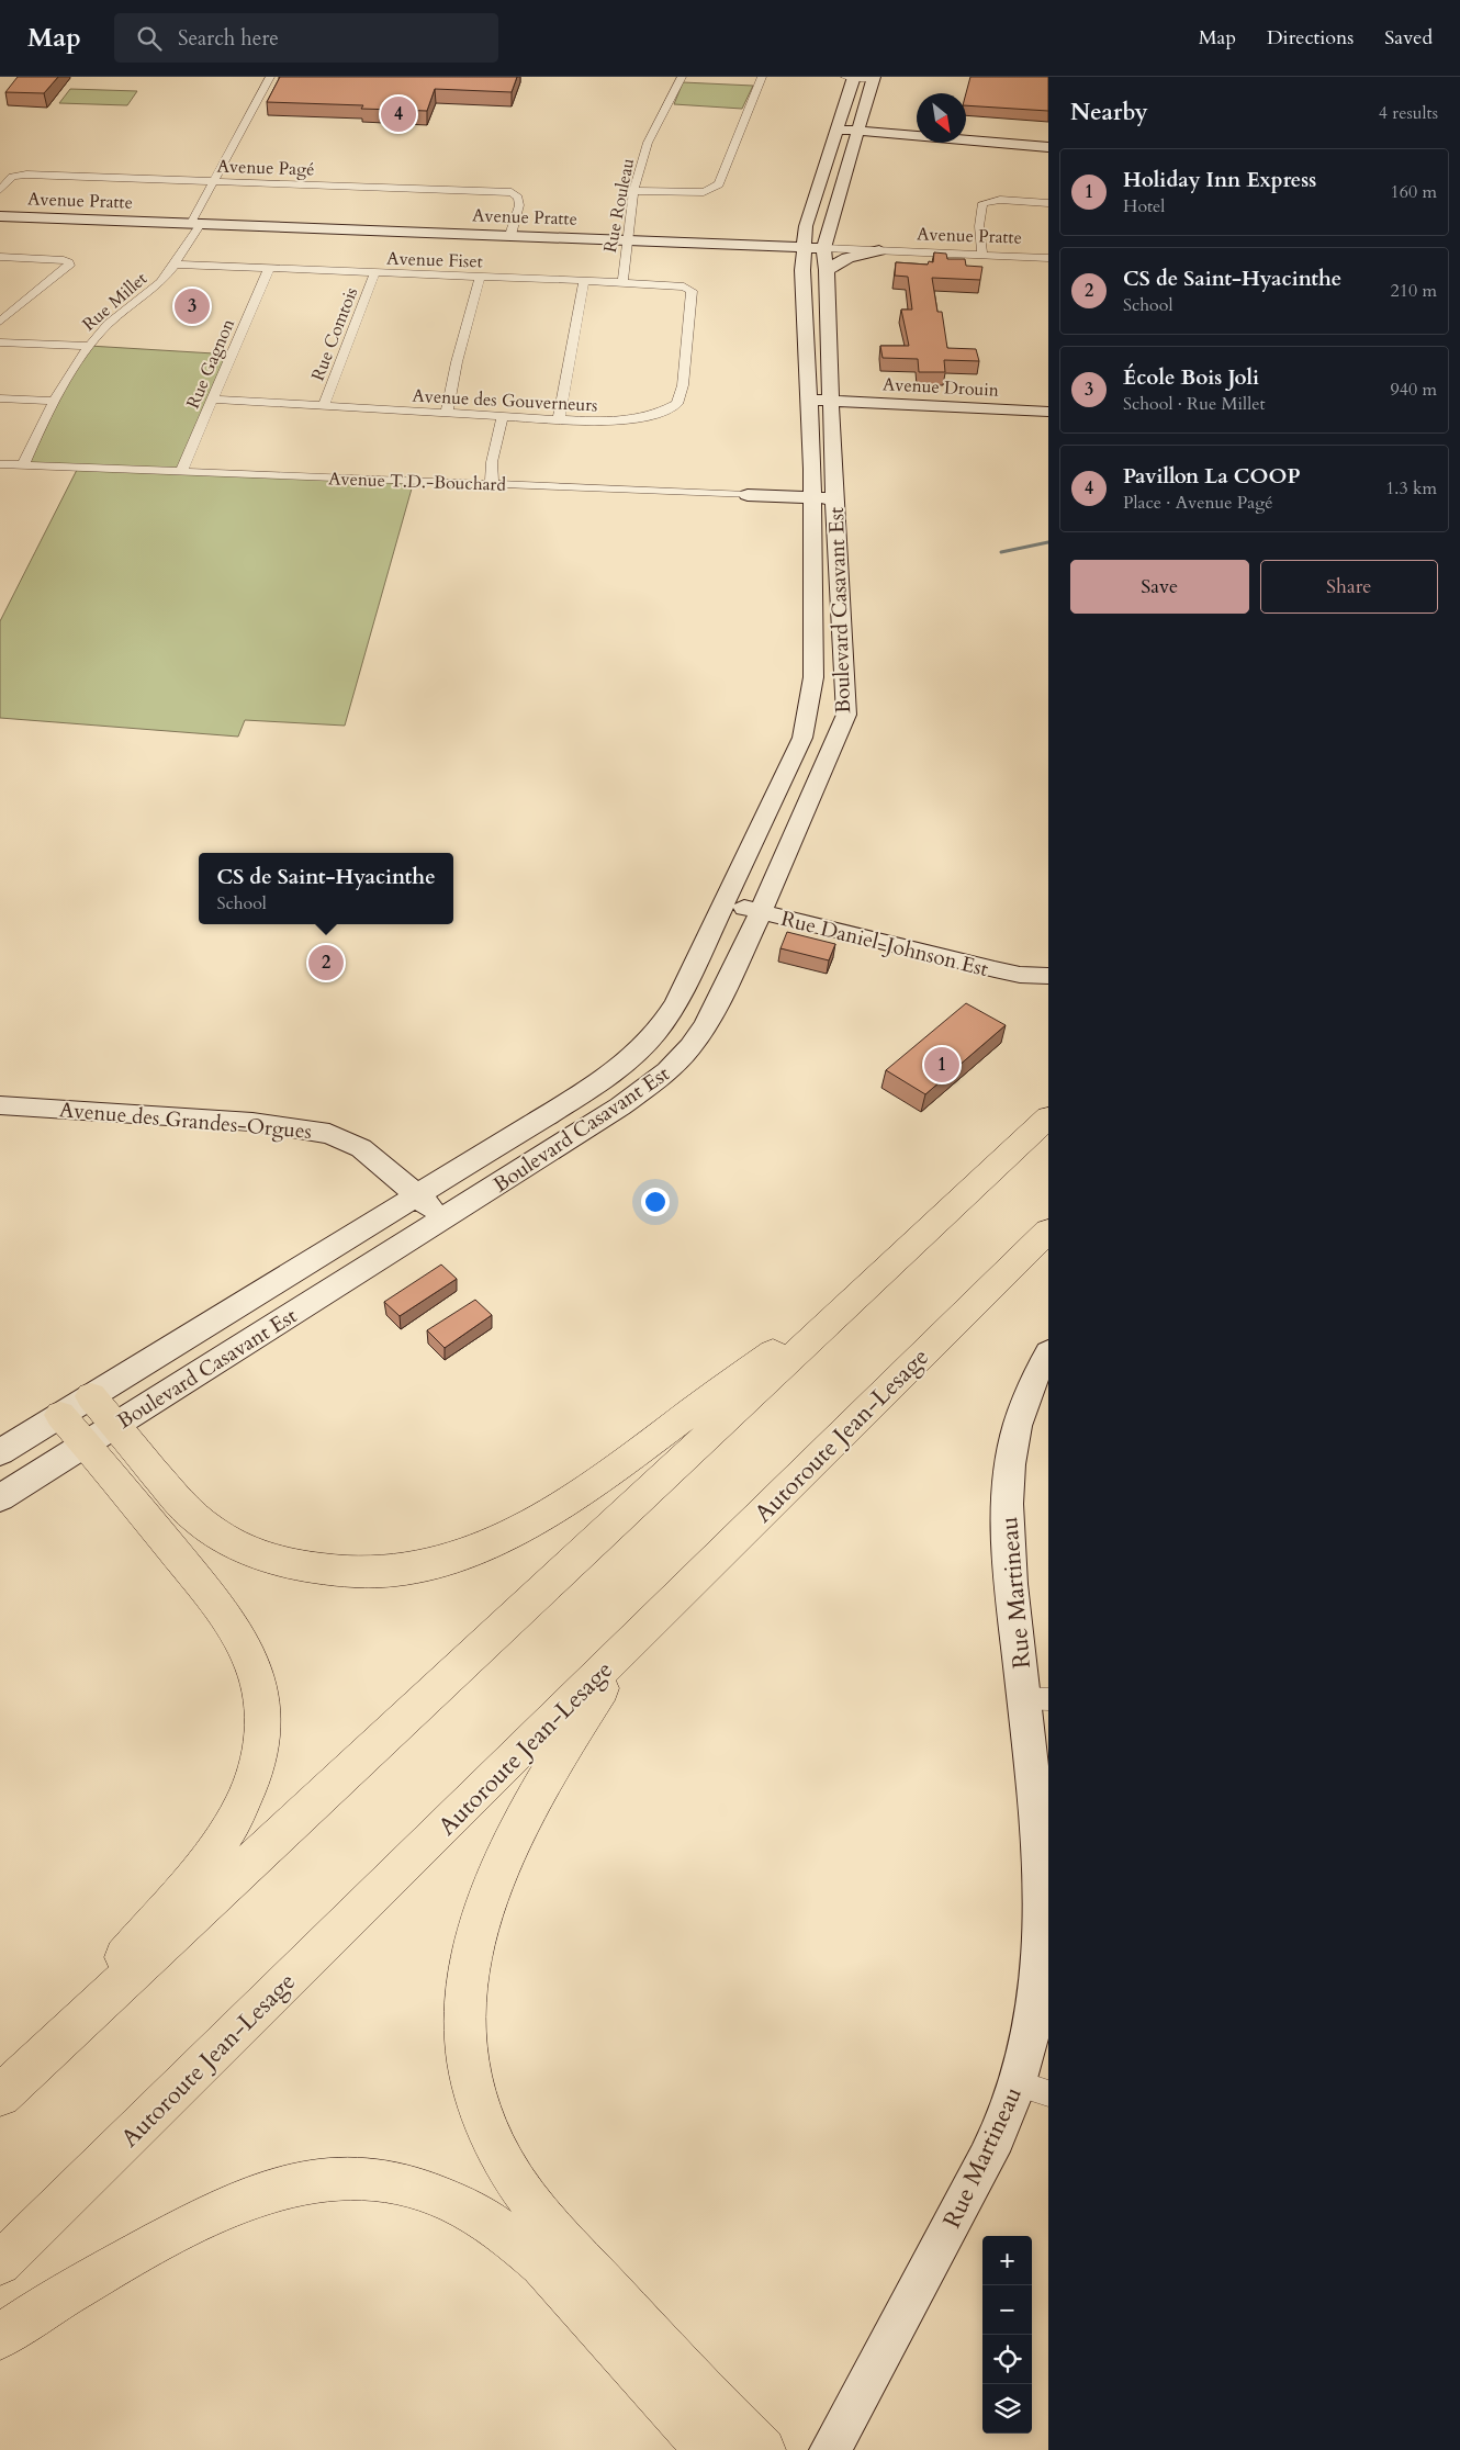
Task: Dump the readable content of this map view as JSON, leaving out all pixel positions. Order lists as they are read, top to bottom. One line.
{"streets":{"highway":["Autoroute Jean-Lesage"],"street":["Avenue Pagé","Avenue Pratte","Rue Rouleau","Avenue Fiset","Rue Millet","Rue Comtois","Rue Gagnon","Avenue Drouin","Avenue des Gouverneurs","Avenue T.D.-Bouchard","Boulevard Casavant Est","Rue Daniel-Johnson Est","Avenue des Grandes-Orgues","Rue Martineau"]},"crossings":[["Avenue Pagé","Avenue Pratte"],["Avenue Pagé","Rue Millet"],["Avenue Pratte","Rue Rouleau"],["Avenue Pratte","Rue Millet"],["Avenue Pratte","Boulevard Casavant Est"],["Rue Rouleau","Avenue Fiset"],["Avenue Fiset","Rue Millet"],["Avenue Fiset","Rue Comtois"],["Avenue Fiset","Rue Gagnon"],["Avenue Fiset","Avenue des Gouverneurs"],["Rue Millet","Avenue T.D.-Bouchard"],["Rue Comtois","Avenue des Gouverneurs"],["Rue Gagnon","Avenue des Gouverneurs"],["Rue Gagnon","Avenue T.D.-Bouchard"],["Avenue Drouin","Boulevard Casavant Est"],["Avenue T.D.-Bouchard","Boulevard Casavant Est"],["Boulevard Casavant Est","Rue Daniel-Johnson Est"],["Boulevard Casavant Est","Avenue des Grandes-Orgues"]],"north":"bottom right","page":{"header":"Map","search":"Search here","nav":["Map","Directions","Saved"],"heading":["Nearby","4 results"],"pins":["4","3","2","1"],"list":[{"mark":"1","name":"Holiday Inn Express","note":"Hotel","value":"160 m"},{"mark":"2","name":"CS de Saint-Hyacinthe","note":"School","value":"210 m"},{"mark":"3","name":"École Bois Joli","note":"School · Rue Millet","value":"940 m"},{"mark":"4","name":"Pavillon La COOP","note":"Place · Avenue Pagé","value":"1.3 km"}],"buttons":["Save","Share"],"popup":["CS de Saint-Hyacinthe","School"],"map_buttons":["+","−"]}}
